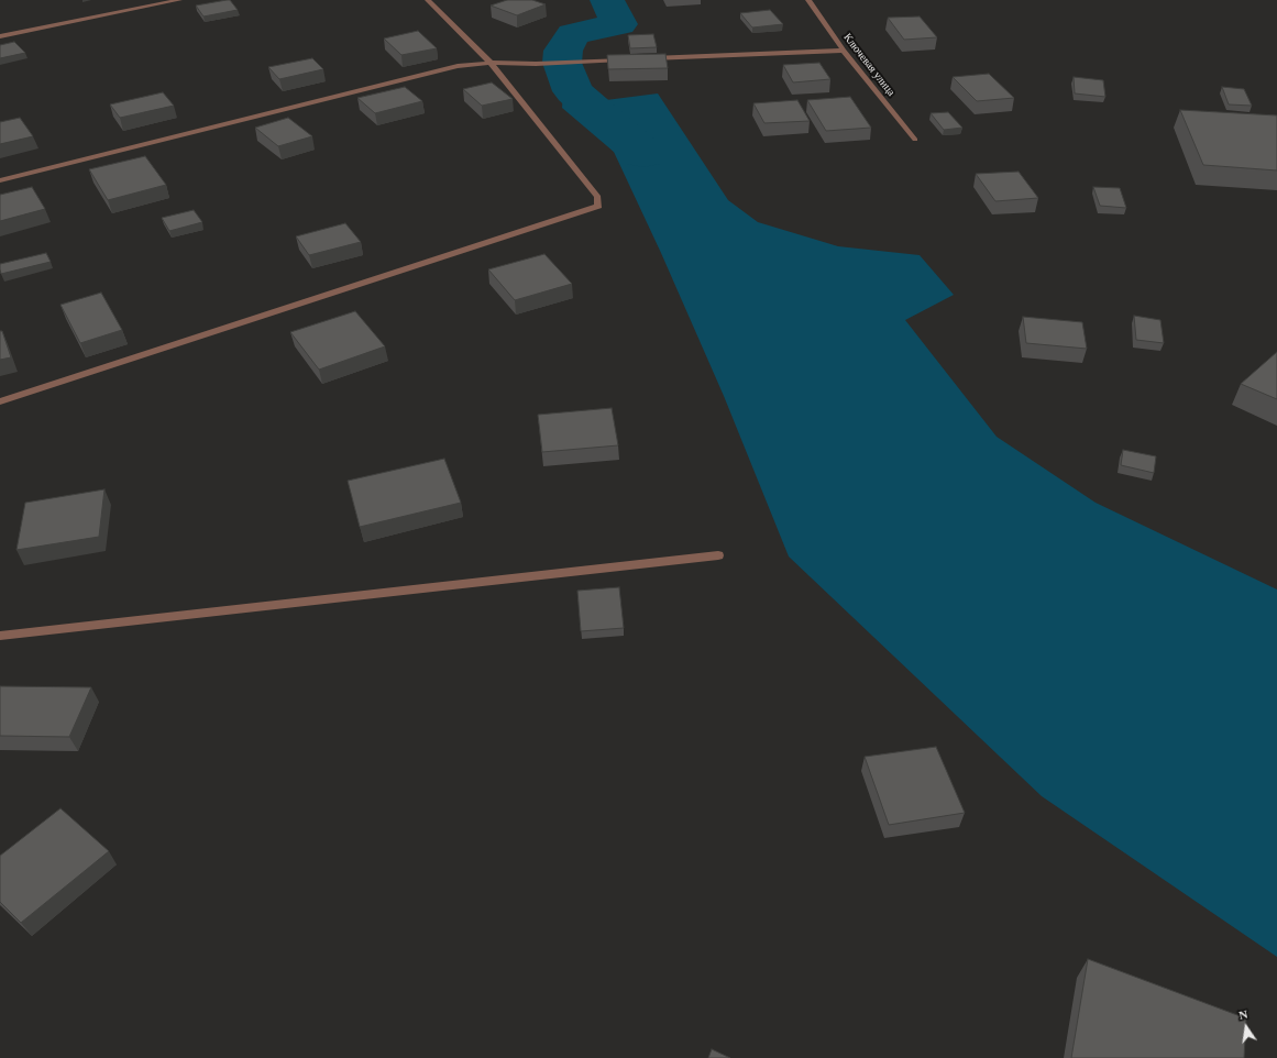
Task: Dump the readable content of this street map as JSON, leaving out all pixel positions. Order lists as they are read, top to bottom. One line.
{"streets":{"lane":["Ключевая улица"]},"north":"top"}
